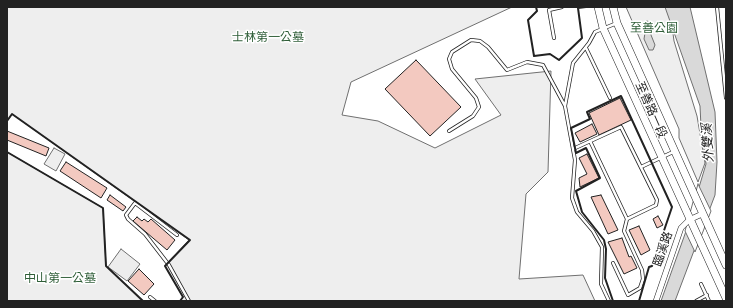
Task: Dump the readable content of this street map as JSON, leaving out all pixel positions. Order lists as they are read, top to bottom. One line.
{"streets":{"main road":["至善路一段"],"street":["臨溪路"]},"crossings":[["至善路一段","臨溪路"]],"water":["外雙溪"],"parks":["至善公園","士林第一公墓","中山第一公墓"]}
